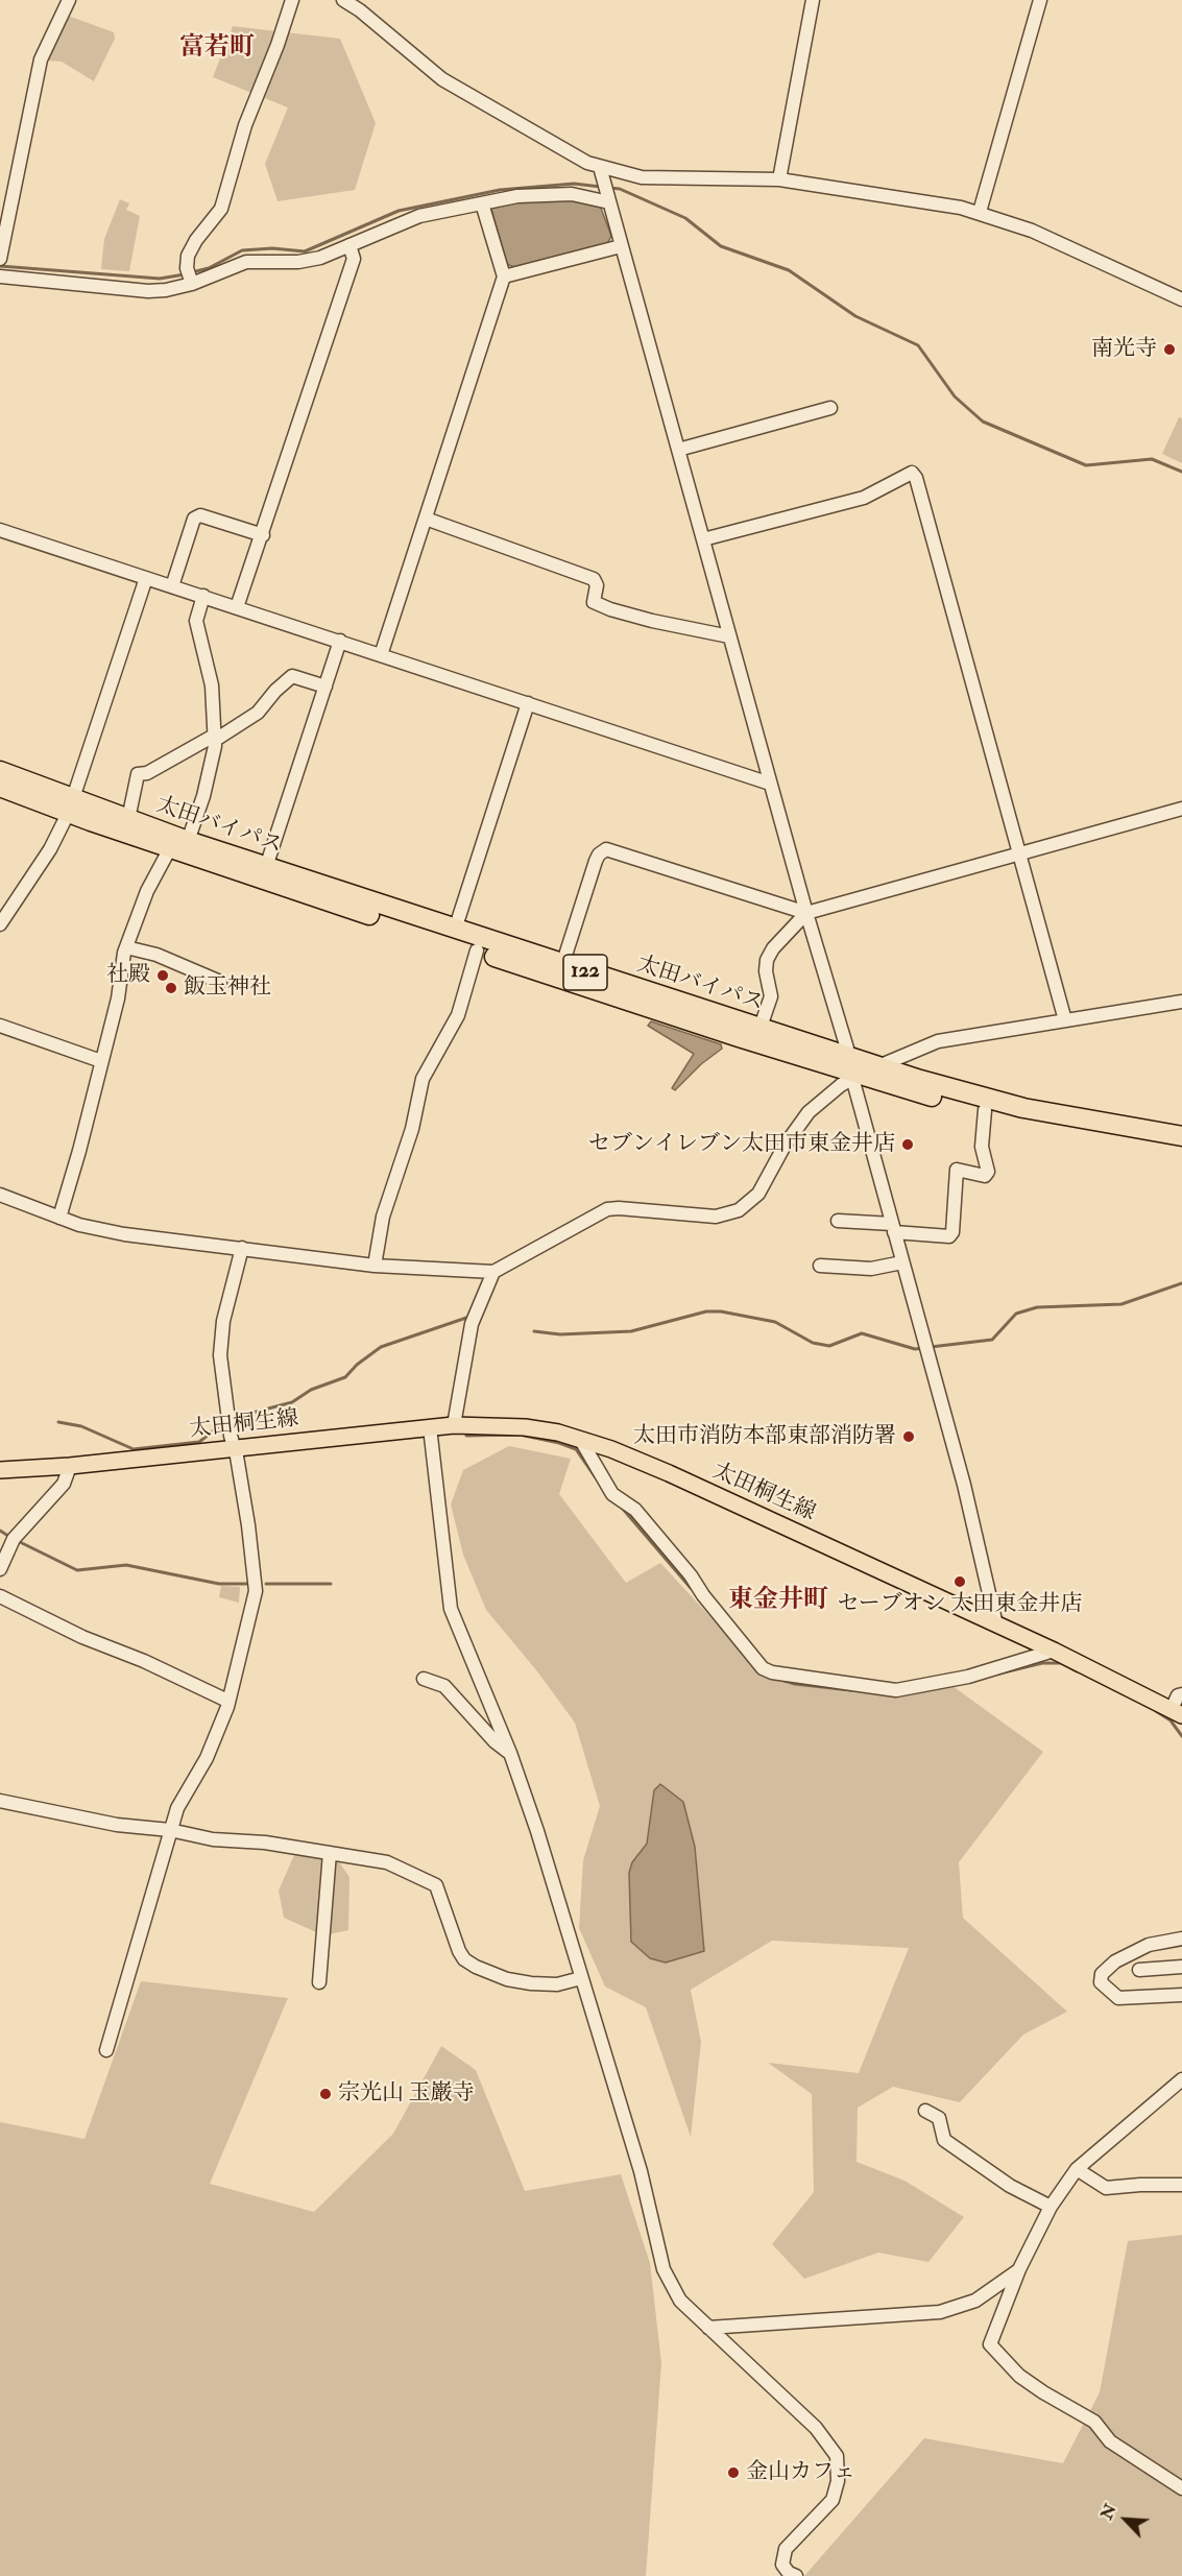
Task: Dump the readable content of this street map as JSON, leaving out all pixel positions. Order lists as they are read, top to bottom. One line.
{"streets":{"highway":["太田バイパス","122"],"main road":["太田桐生線"]},"districts":["富若町","東金井町"],"places":["南光寺","社殿","飯玉神社","セブンイレブン太田市東金井店","太田市消防本部東部消防署","セーブオン 太田東金井店","宗光山 玉巌寺","金山カフェ"],"north":"top left"}
